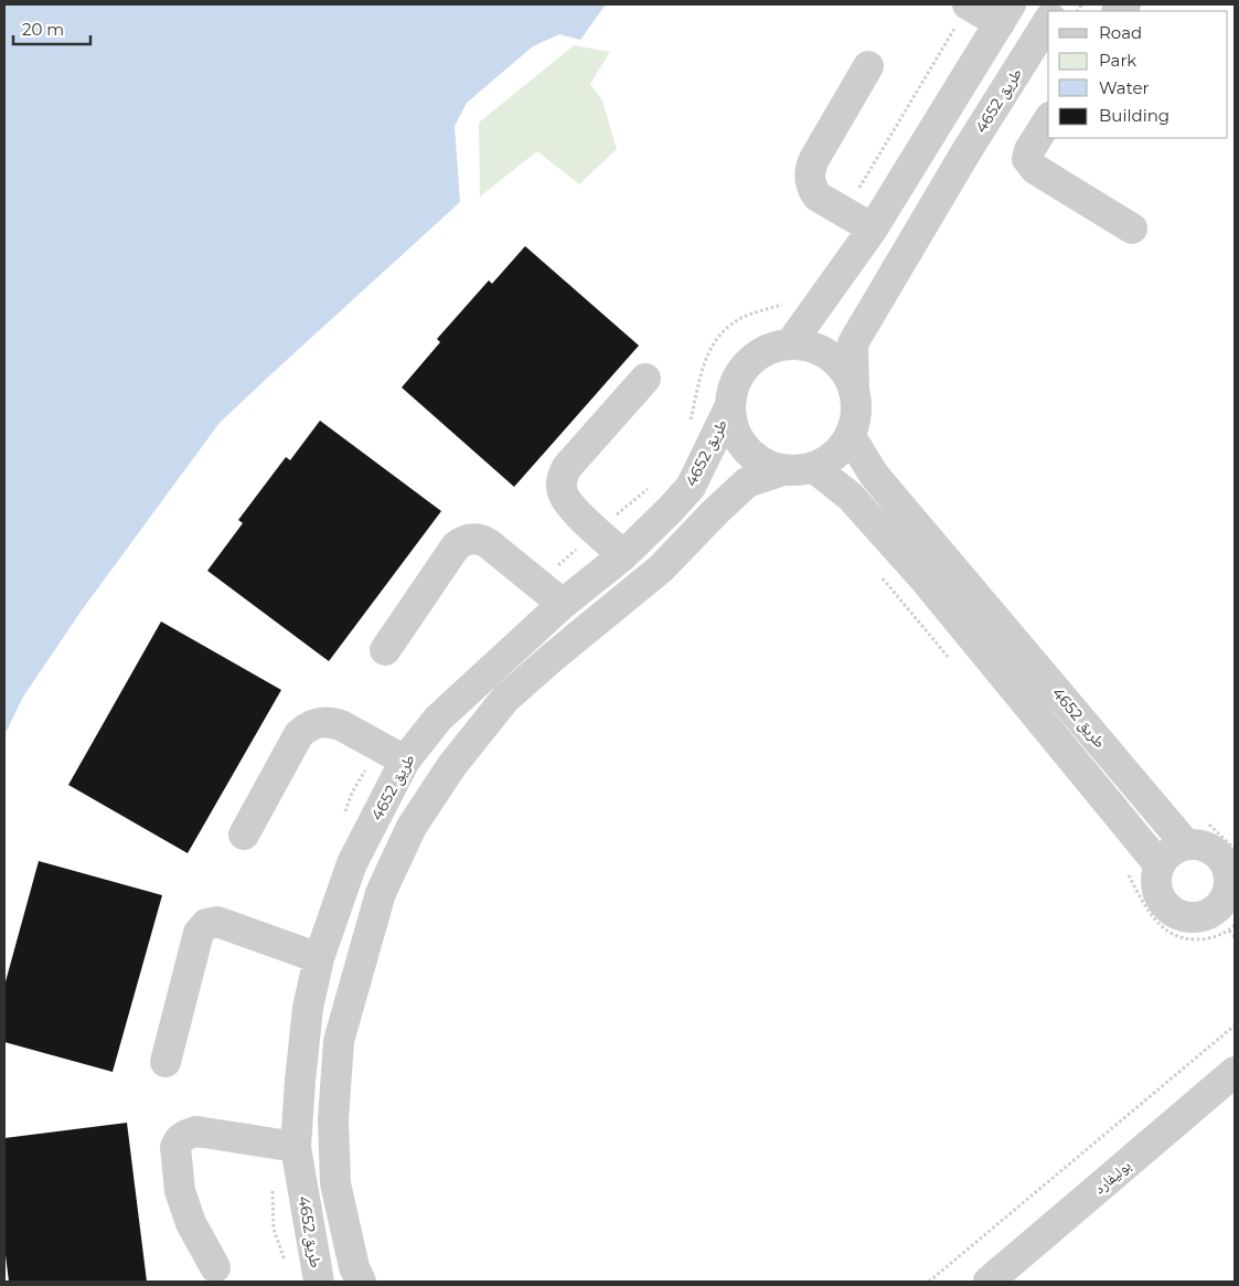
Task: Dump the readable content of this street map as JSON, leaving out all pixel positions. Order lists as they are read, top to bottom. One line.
{"streets":{"street":["طريق 4652","بوليفارد"]},"legend":["Road","Park","Water","Building"],"scale_bar":"20 m"}
